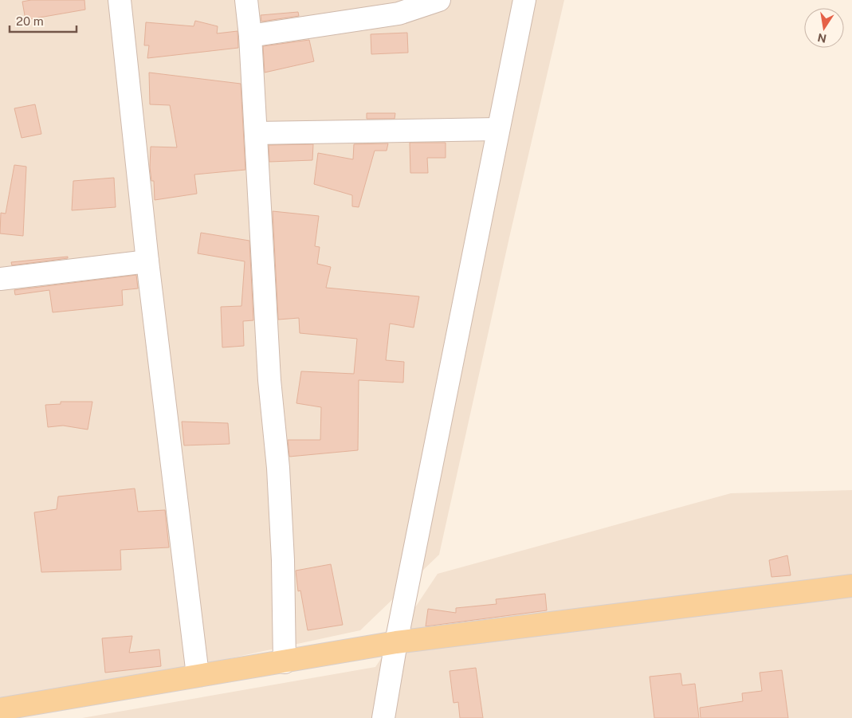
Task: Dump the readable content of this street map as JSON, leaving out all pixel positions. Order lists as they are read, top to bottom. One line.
{"scale_bar":"20 m","north":"bottom"}
